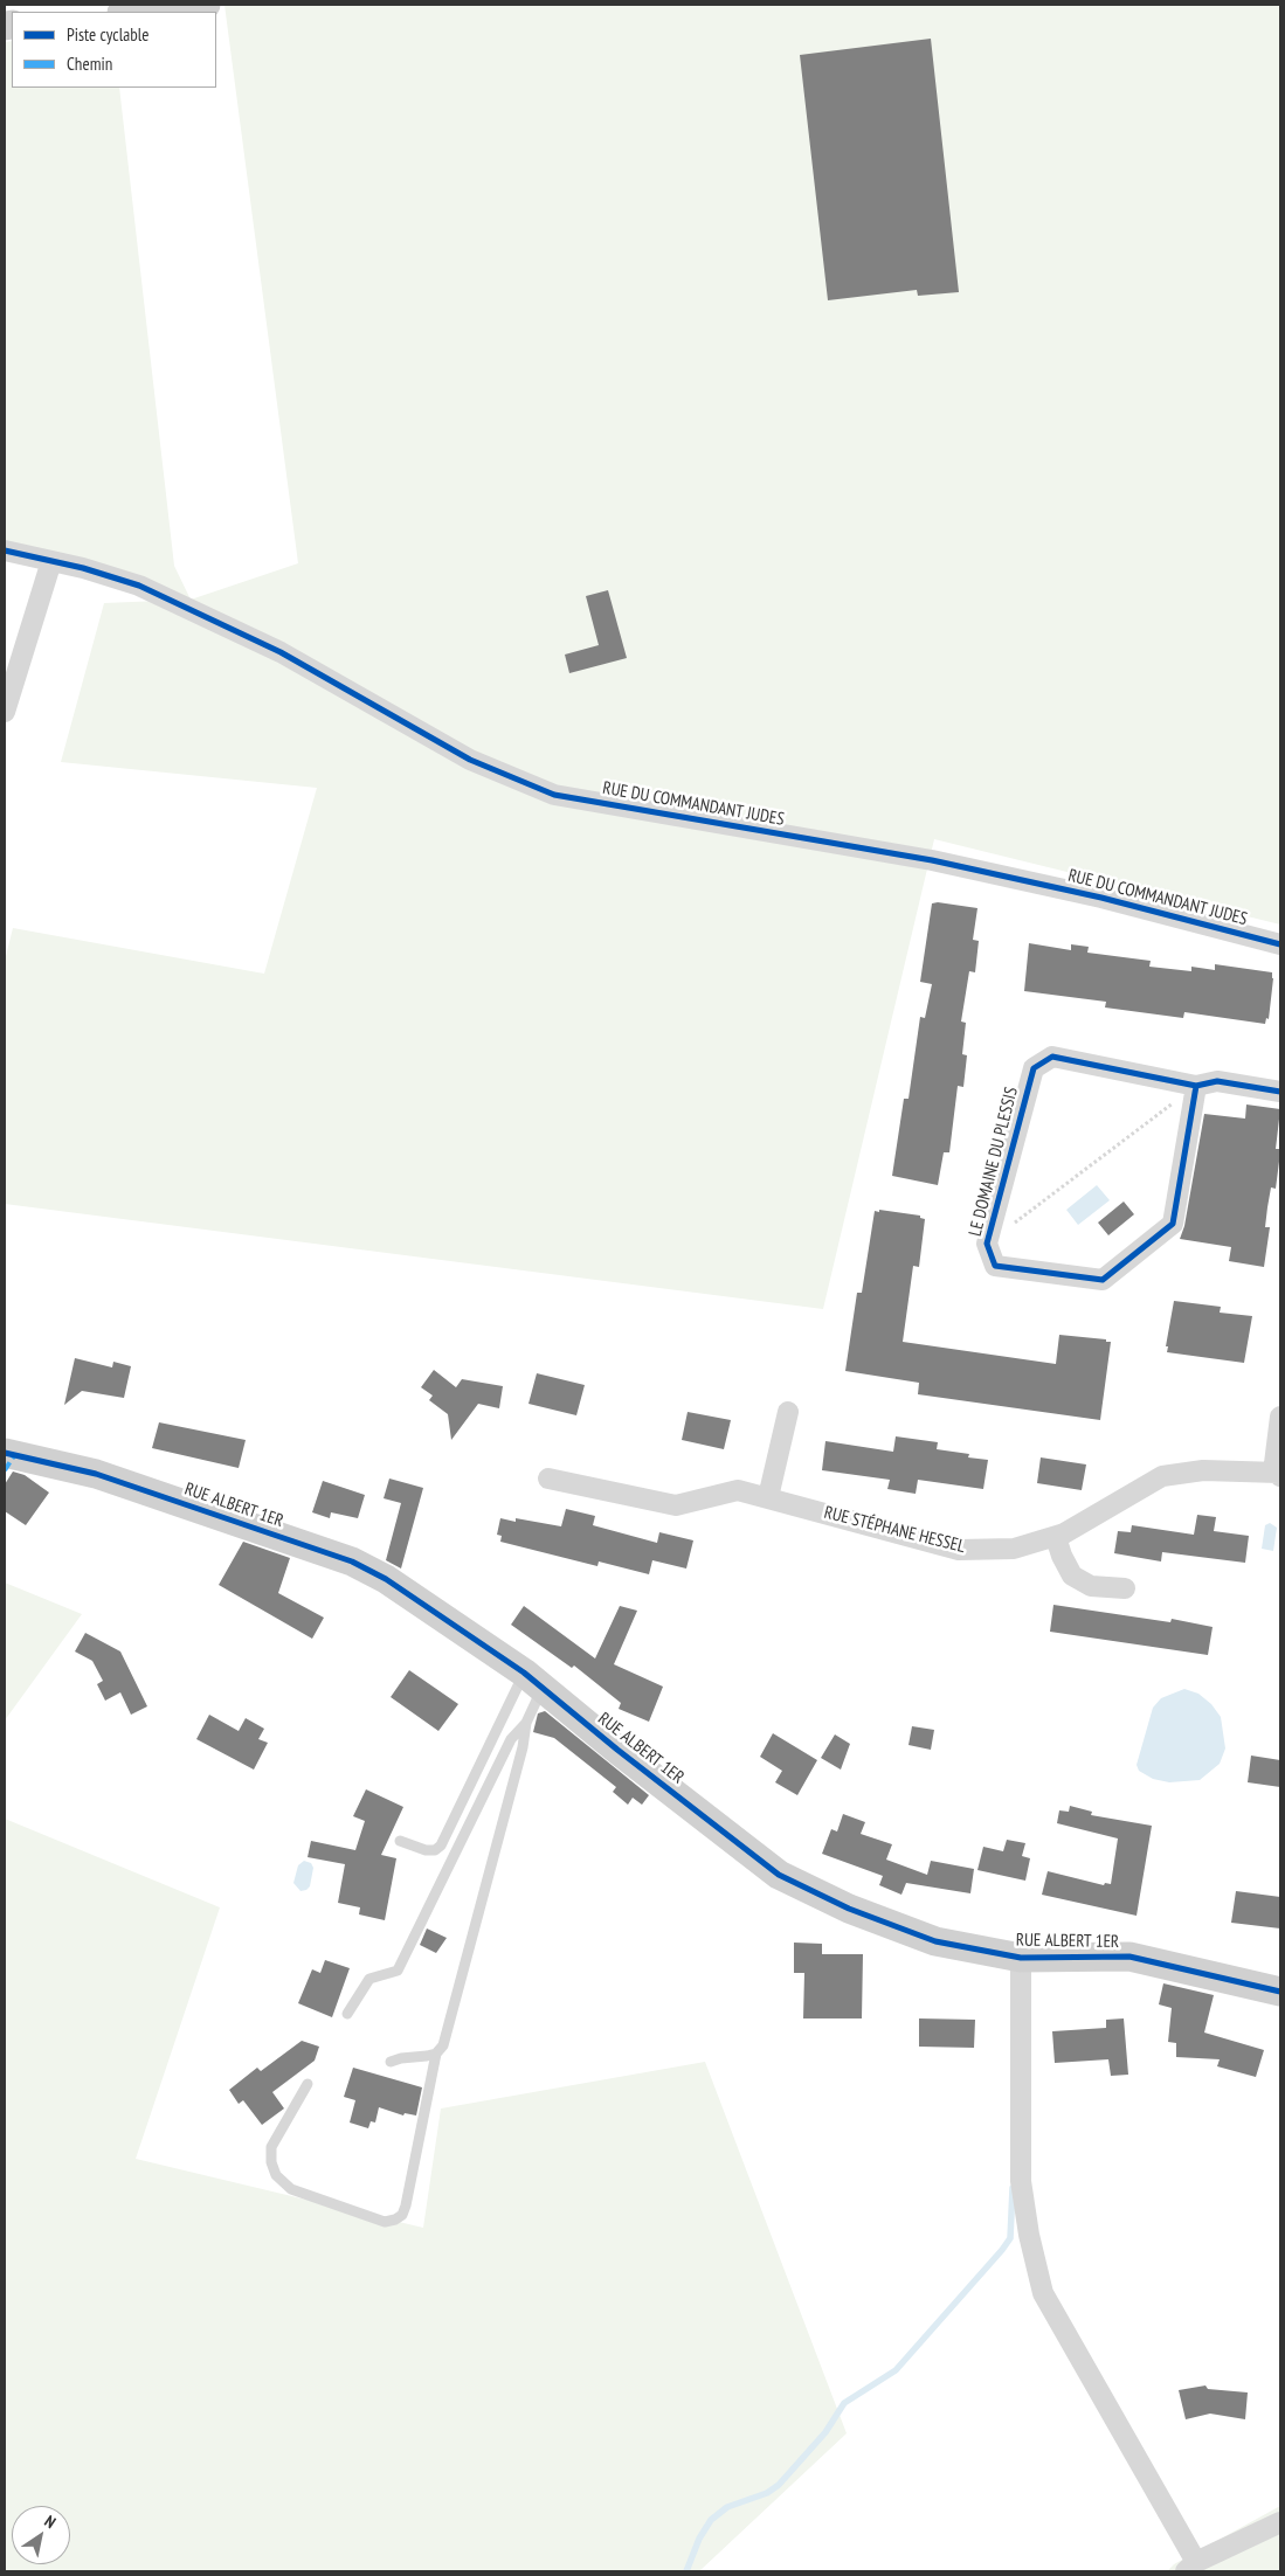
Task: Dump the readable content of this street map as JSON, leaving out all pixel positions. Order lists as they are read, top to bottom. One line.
{"streets":{"street":["RUE DU COMMANDANT JUDES","LE DOMAINE DU PLESSIS","RUE ALBERT 1ER","RUE STÉPHANE HESSEL"]},"legend":["Piste cyclable","Chemin"],"north":"top right"}
